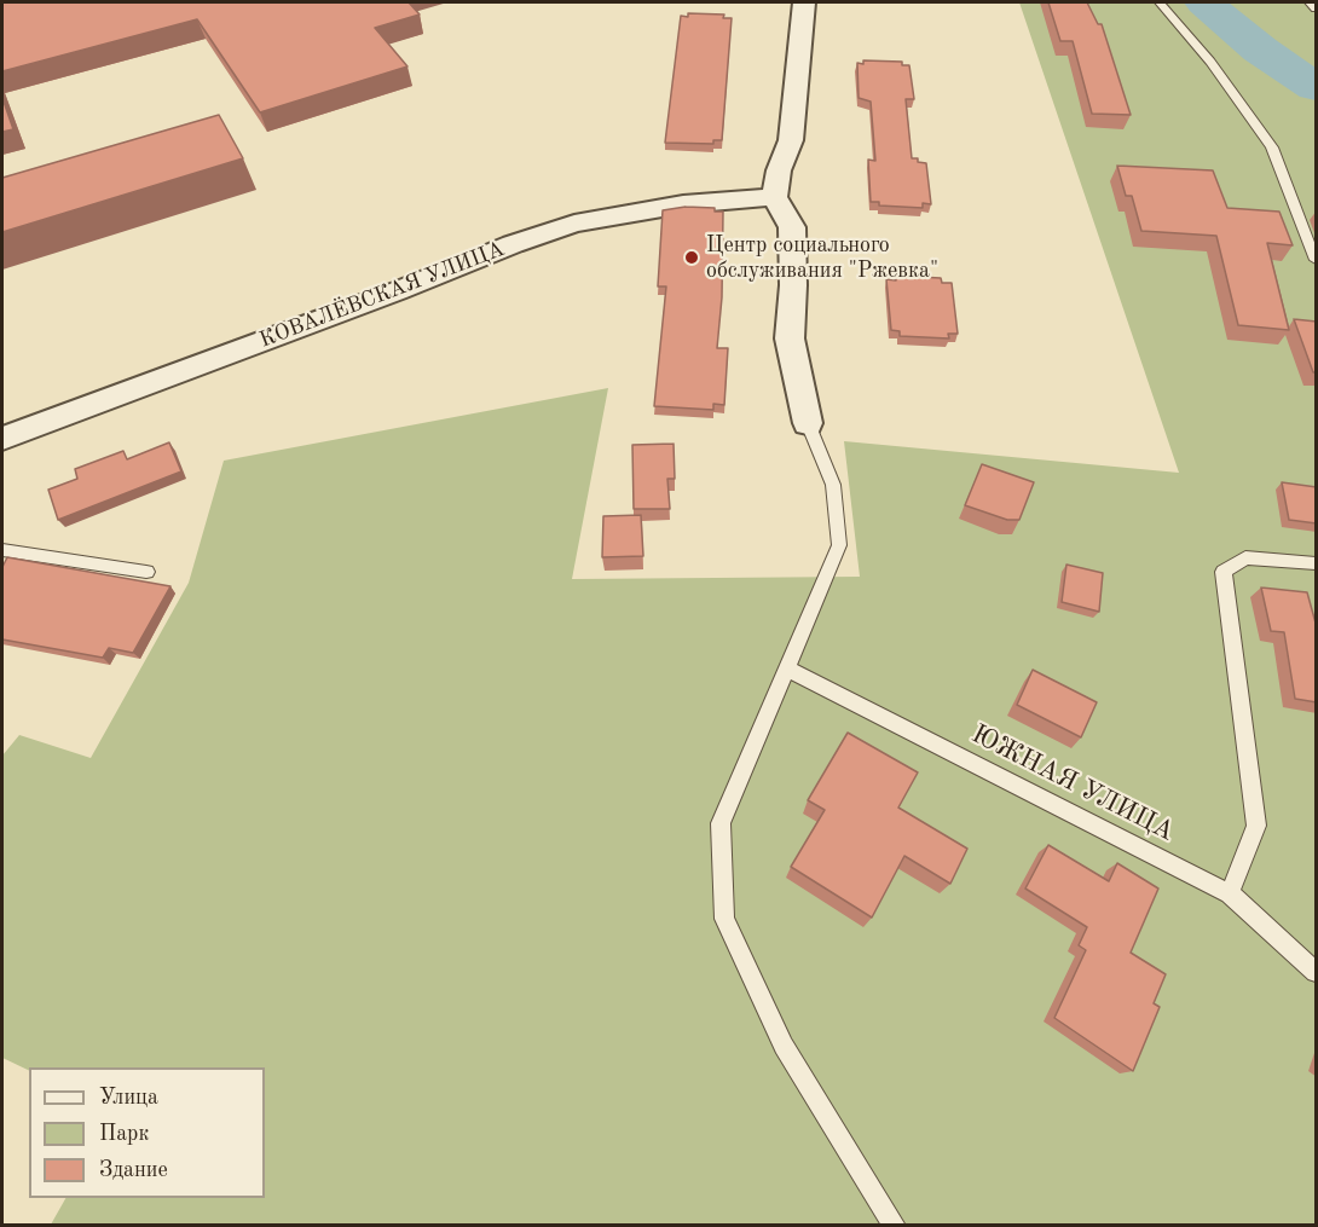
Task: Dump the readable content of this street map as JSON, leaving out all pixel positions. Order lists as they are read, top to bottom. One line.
{"streets":{"street":["КОВАЛЁВСКАЯ УЛИЦА"],"lane":["ЮЖНАЯ УЛИЦА"]},"places":["Центр социального обслуживания \"Ржевка\""],"legend":["Улица","Парк","Здание"]}
